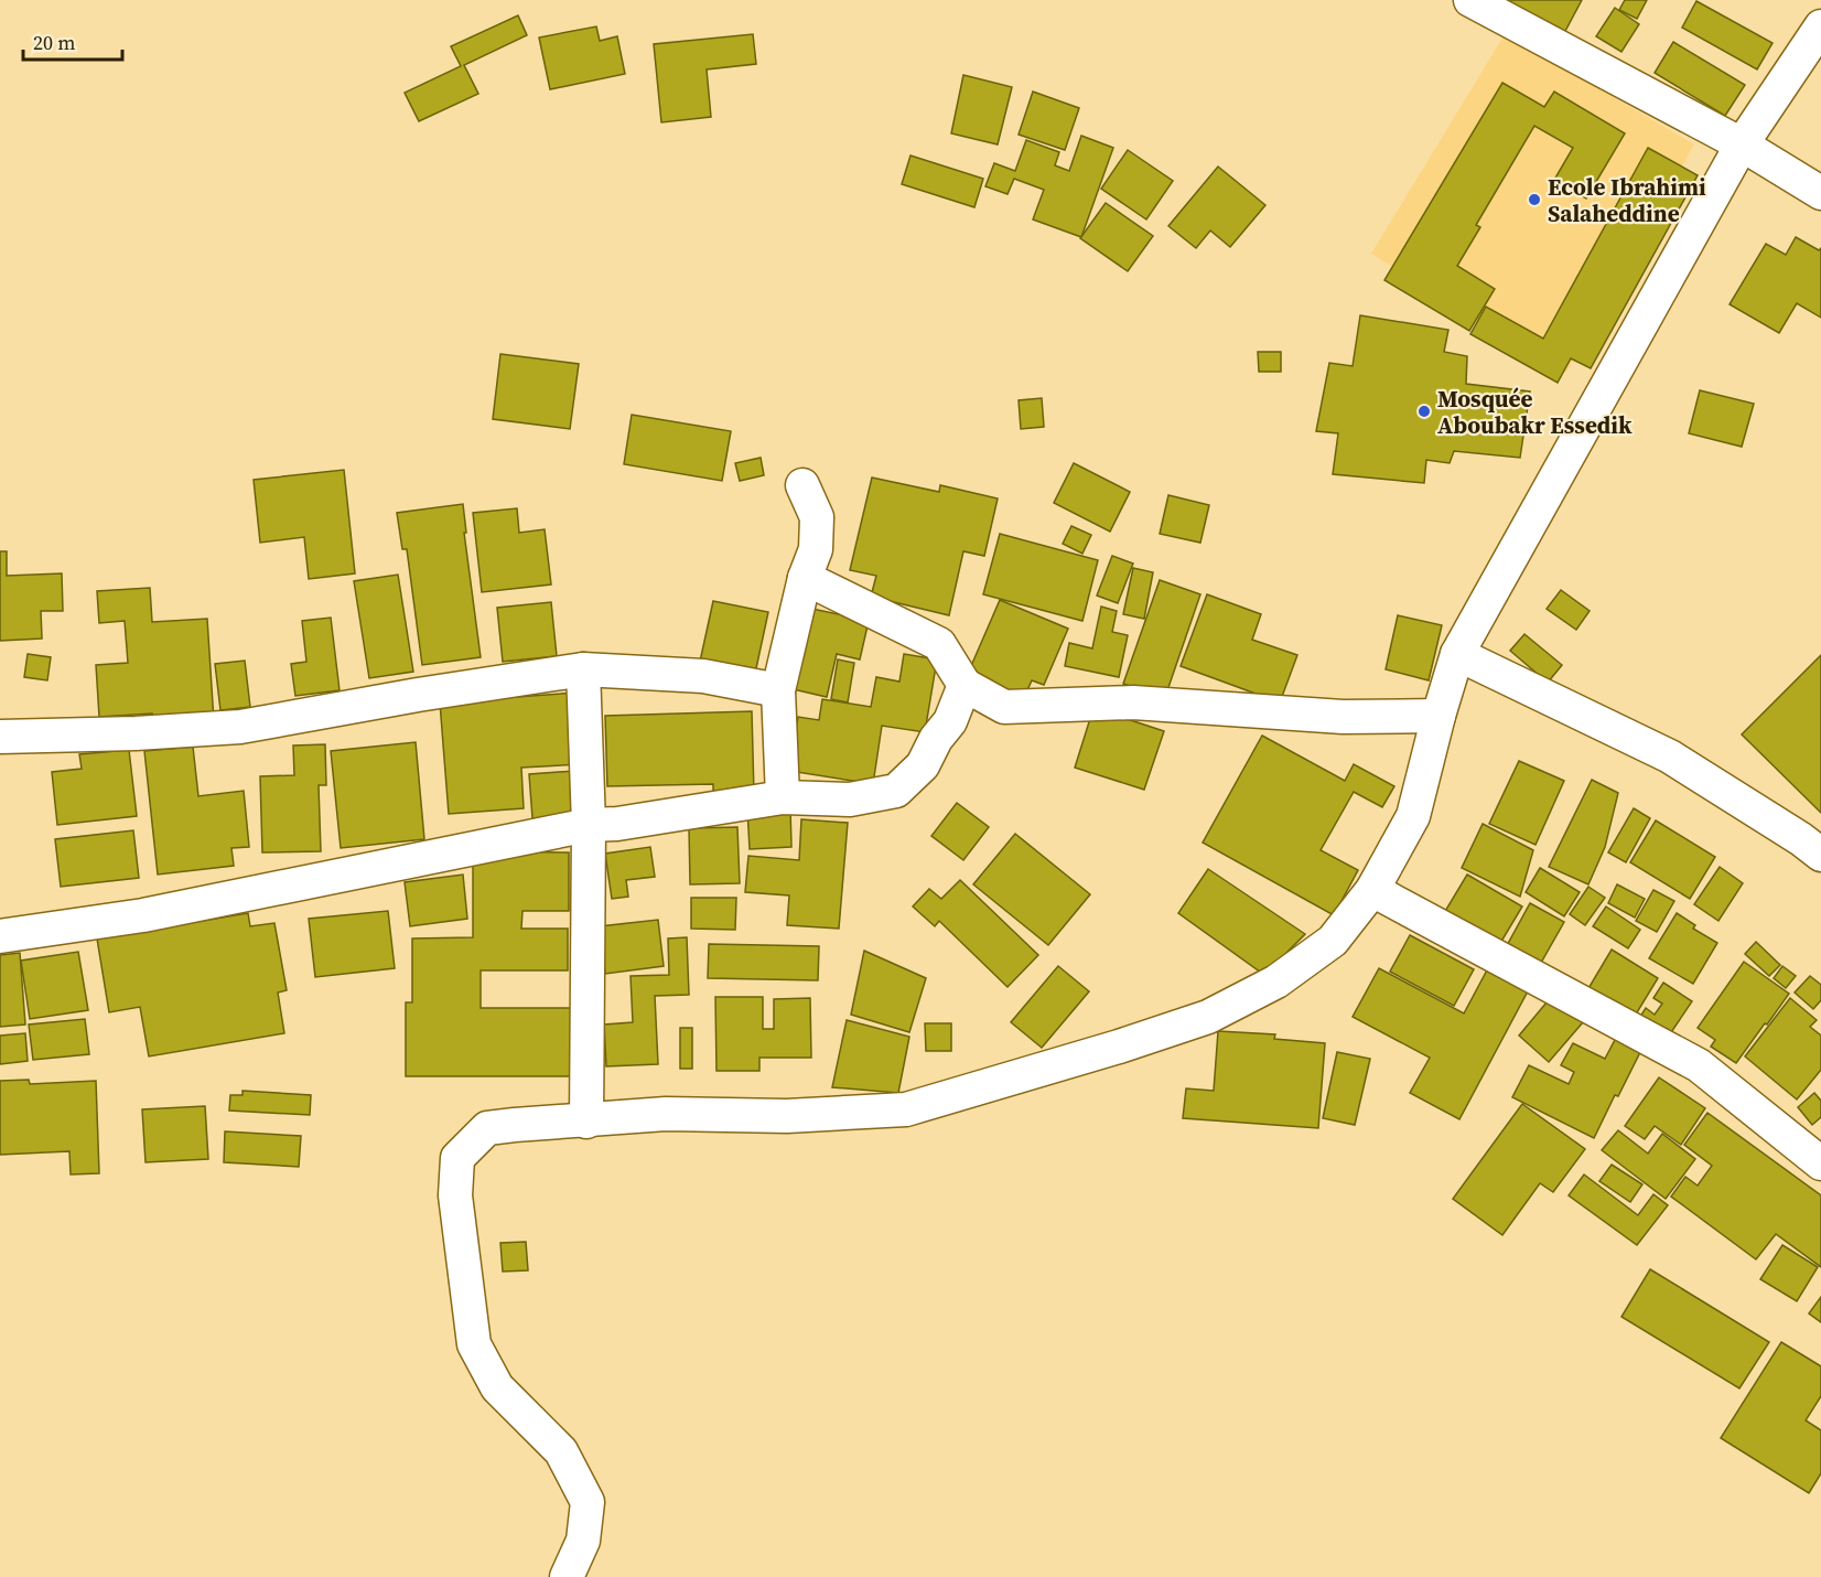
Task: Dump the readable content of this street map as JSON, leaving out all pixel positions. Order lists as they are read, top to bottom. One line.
{"places":["Ecole Ibrahimi Salaheddine","Mosquée Aboubakr Essedik"],"scale_bar":"20 m"}
